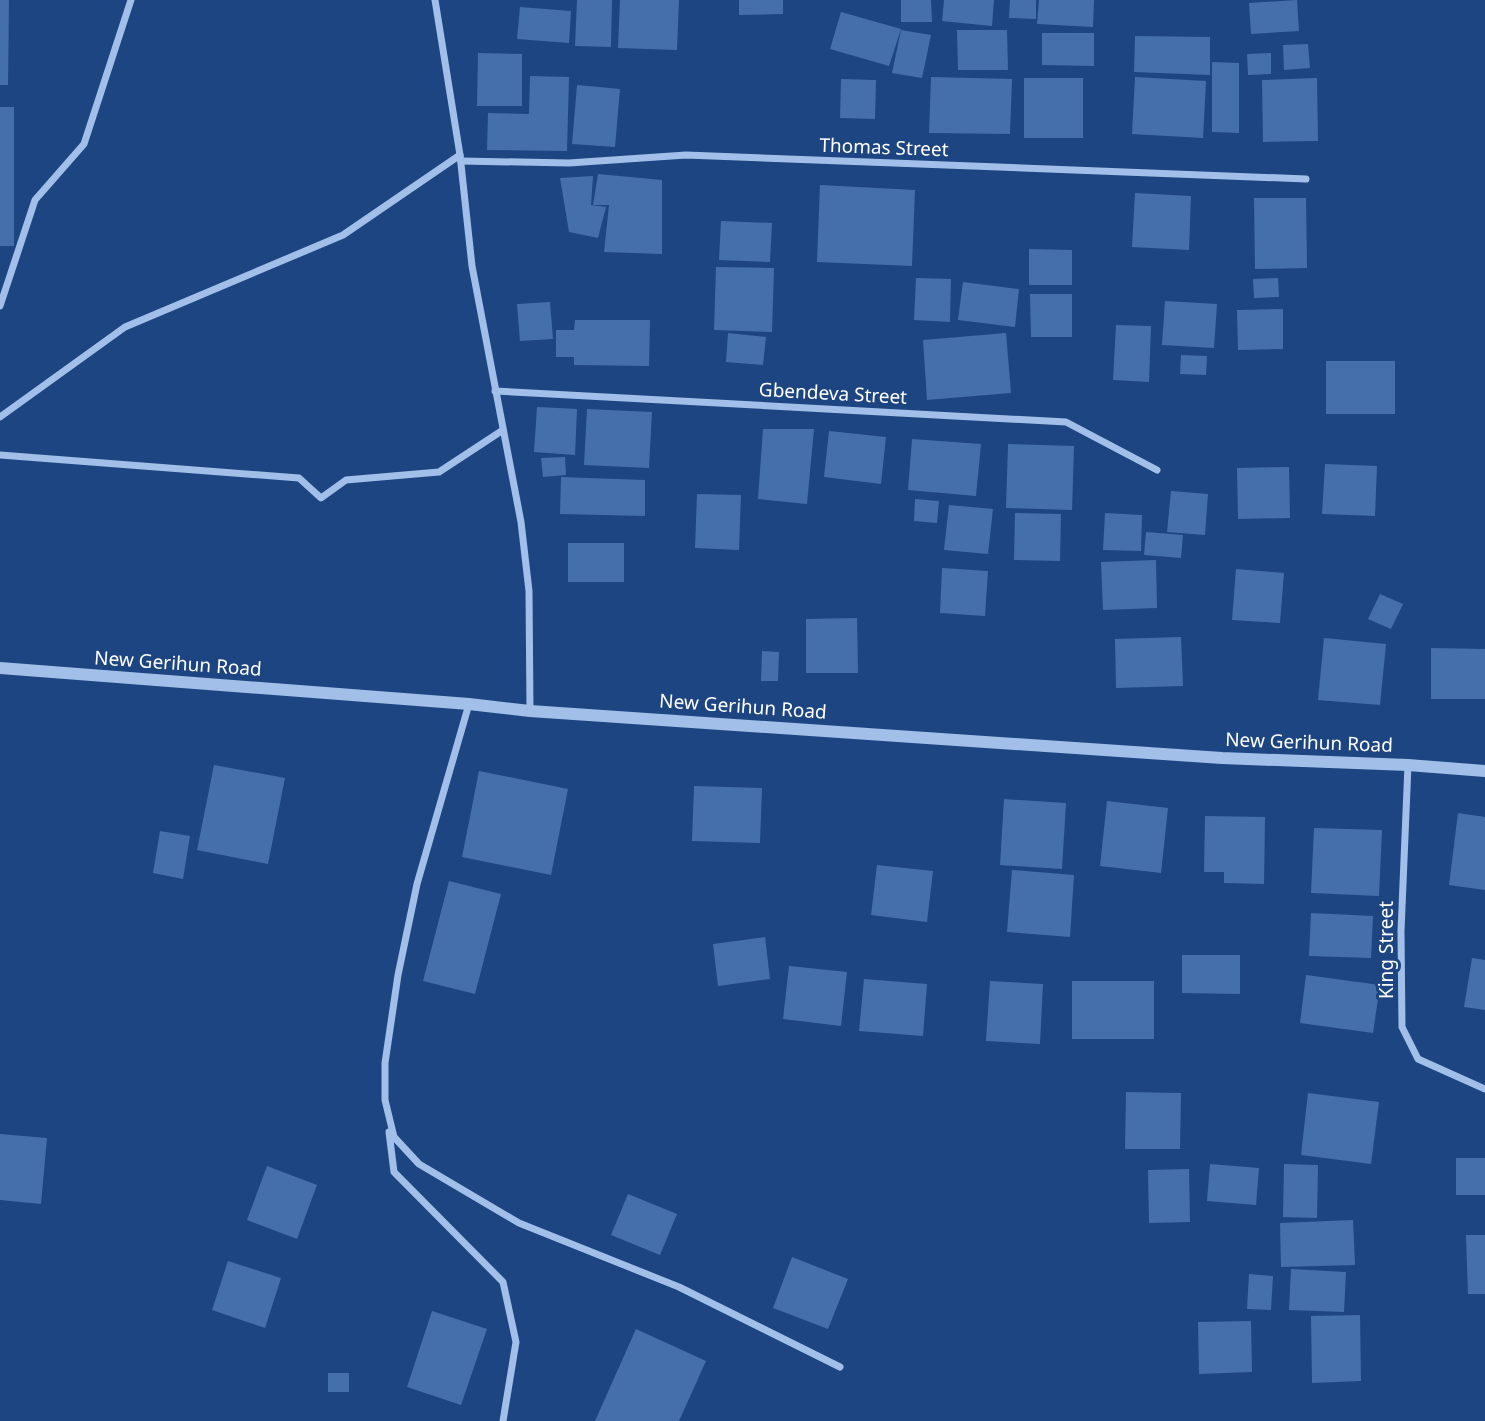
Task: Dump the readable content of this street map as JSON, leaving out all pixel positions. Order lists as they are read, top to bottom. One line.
{"streets":{"street":["Thomas Street","Gbendeva Street","New Gerihun Road","King Street"]},"crossings":[["New Gerihun Road","King Street"]]}
